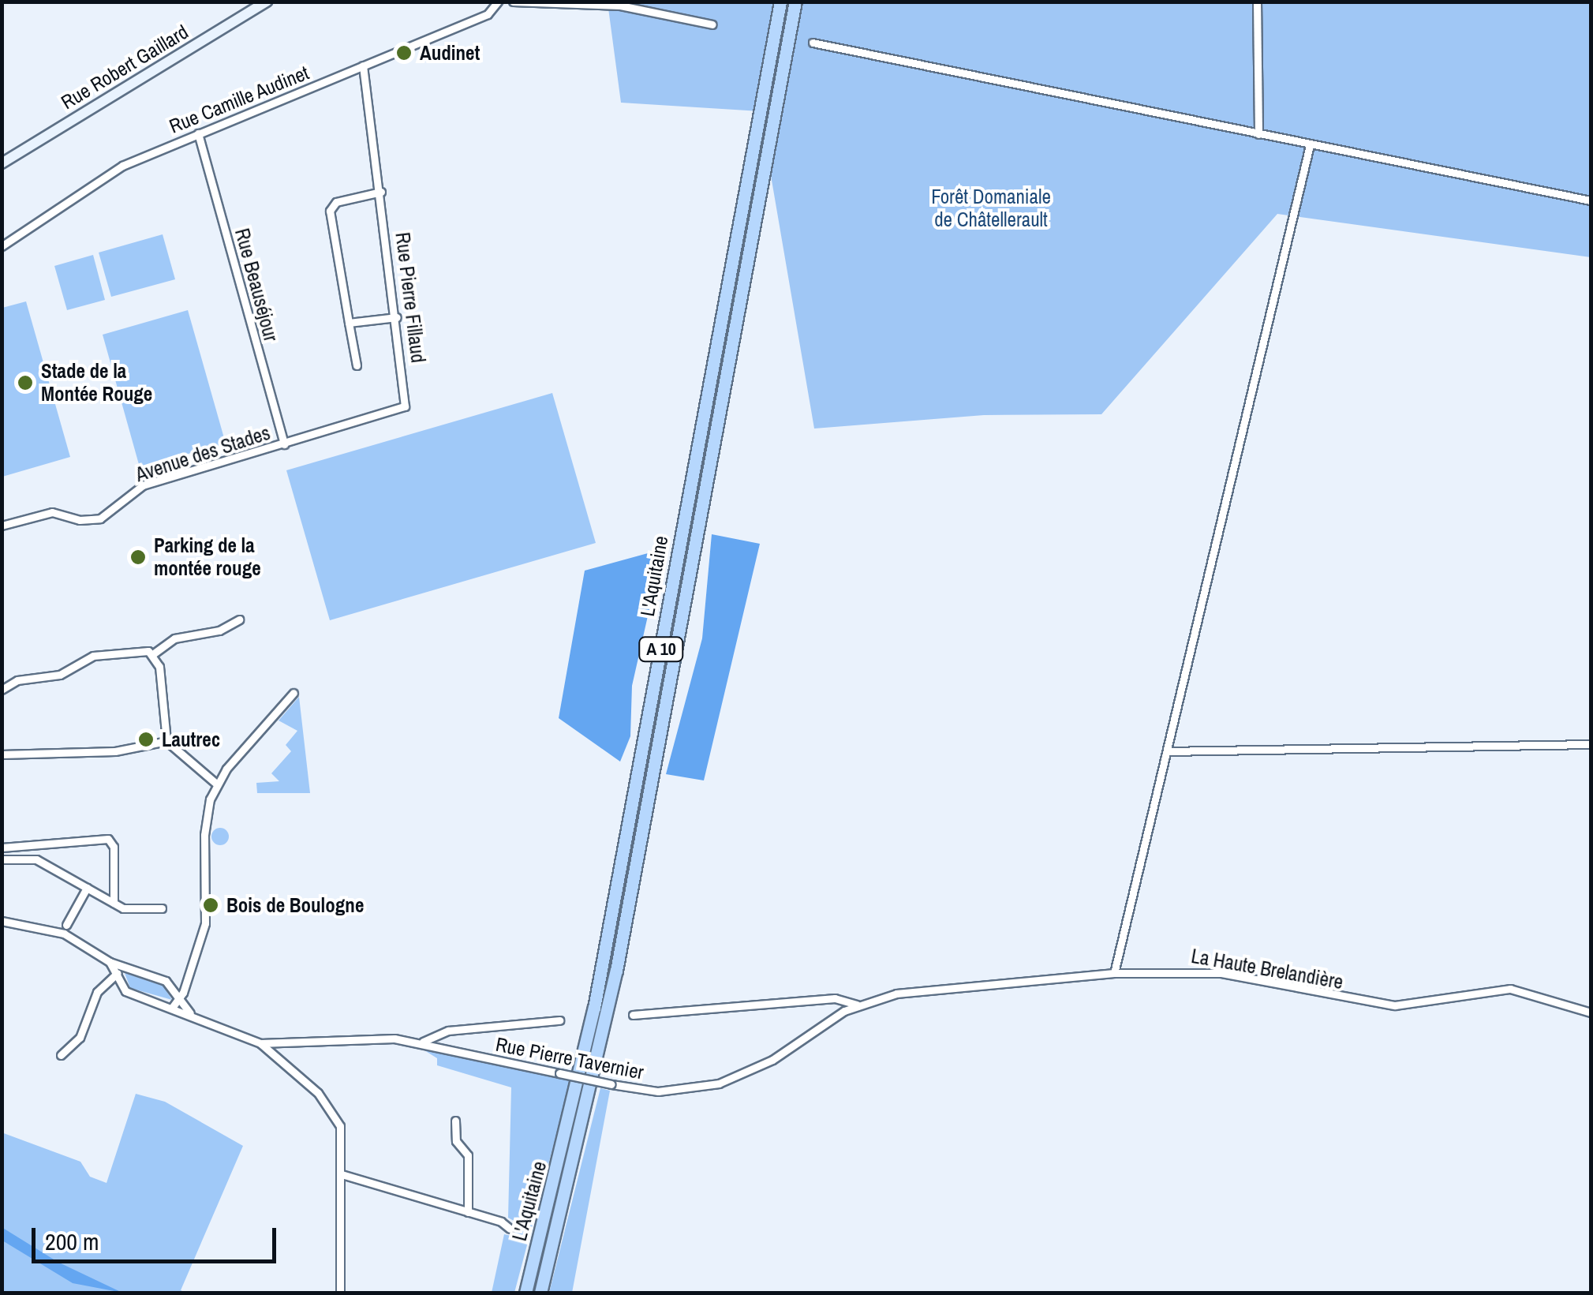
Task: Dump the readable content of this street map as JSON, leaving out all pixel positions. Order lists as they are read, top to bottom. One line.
{"streets":{"highway":["L'Aquitaine","A 10"],"street":["Rue Robert Gaillard","Rue Camille Audinet","Rue Beauséjour","Rue Pierre Fillaud","Avenue des Stades","La Haute Brelandière","Rue Pierre Tavernier"]},"crossings":[["Rue Camille Audinet","Rue Beauséjour"],["Rue Camille Audinet","Rue Pierre Fillaud"],["Rue Beauséjour","Rue Pierre Fillaud"],["Rue Beauséjour","Avenue des Stades"],["Rue Pierre Fillaud","Avenue des Stades"],["La Haute Brelandière","Rue Pierre Tavernier"]],"parks":["Forêt Domaniale de Châtellerault"],"places":["Audinet","Stade de la Montée Rouge","Parking de la montée rouge","Lautrec","Bois de Boulogne"],"scale_bar":"200 m"}
